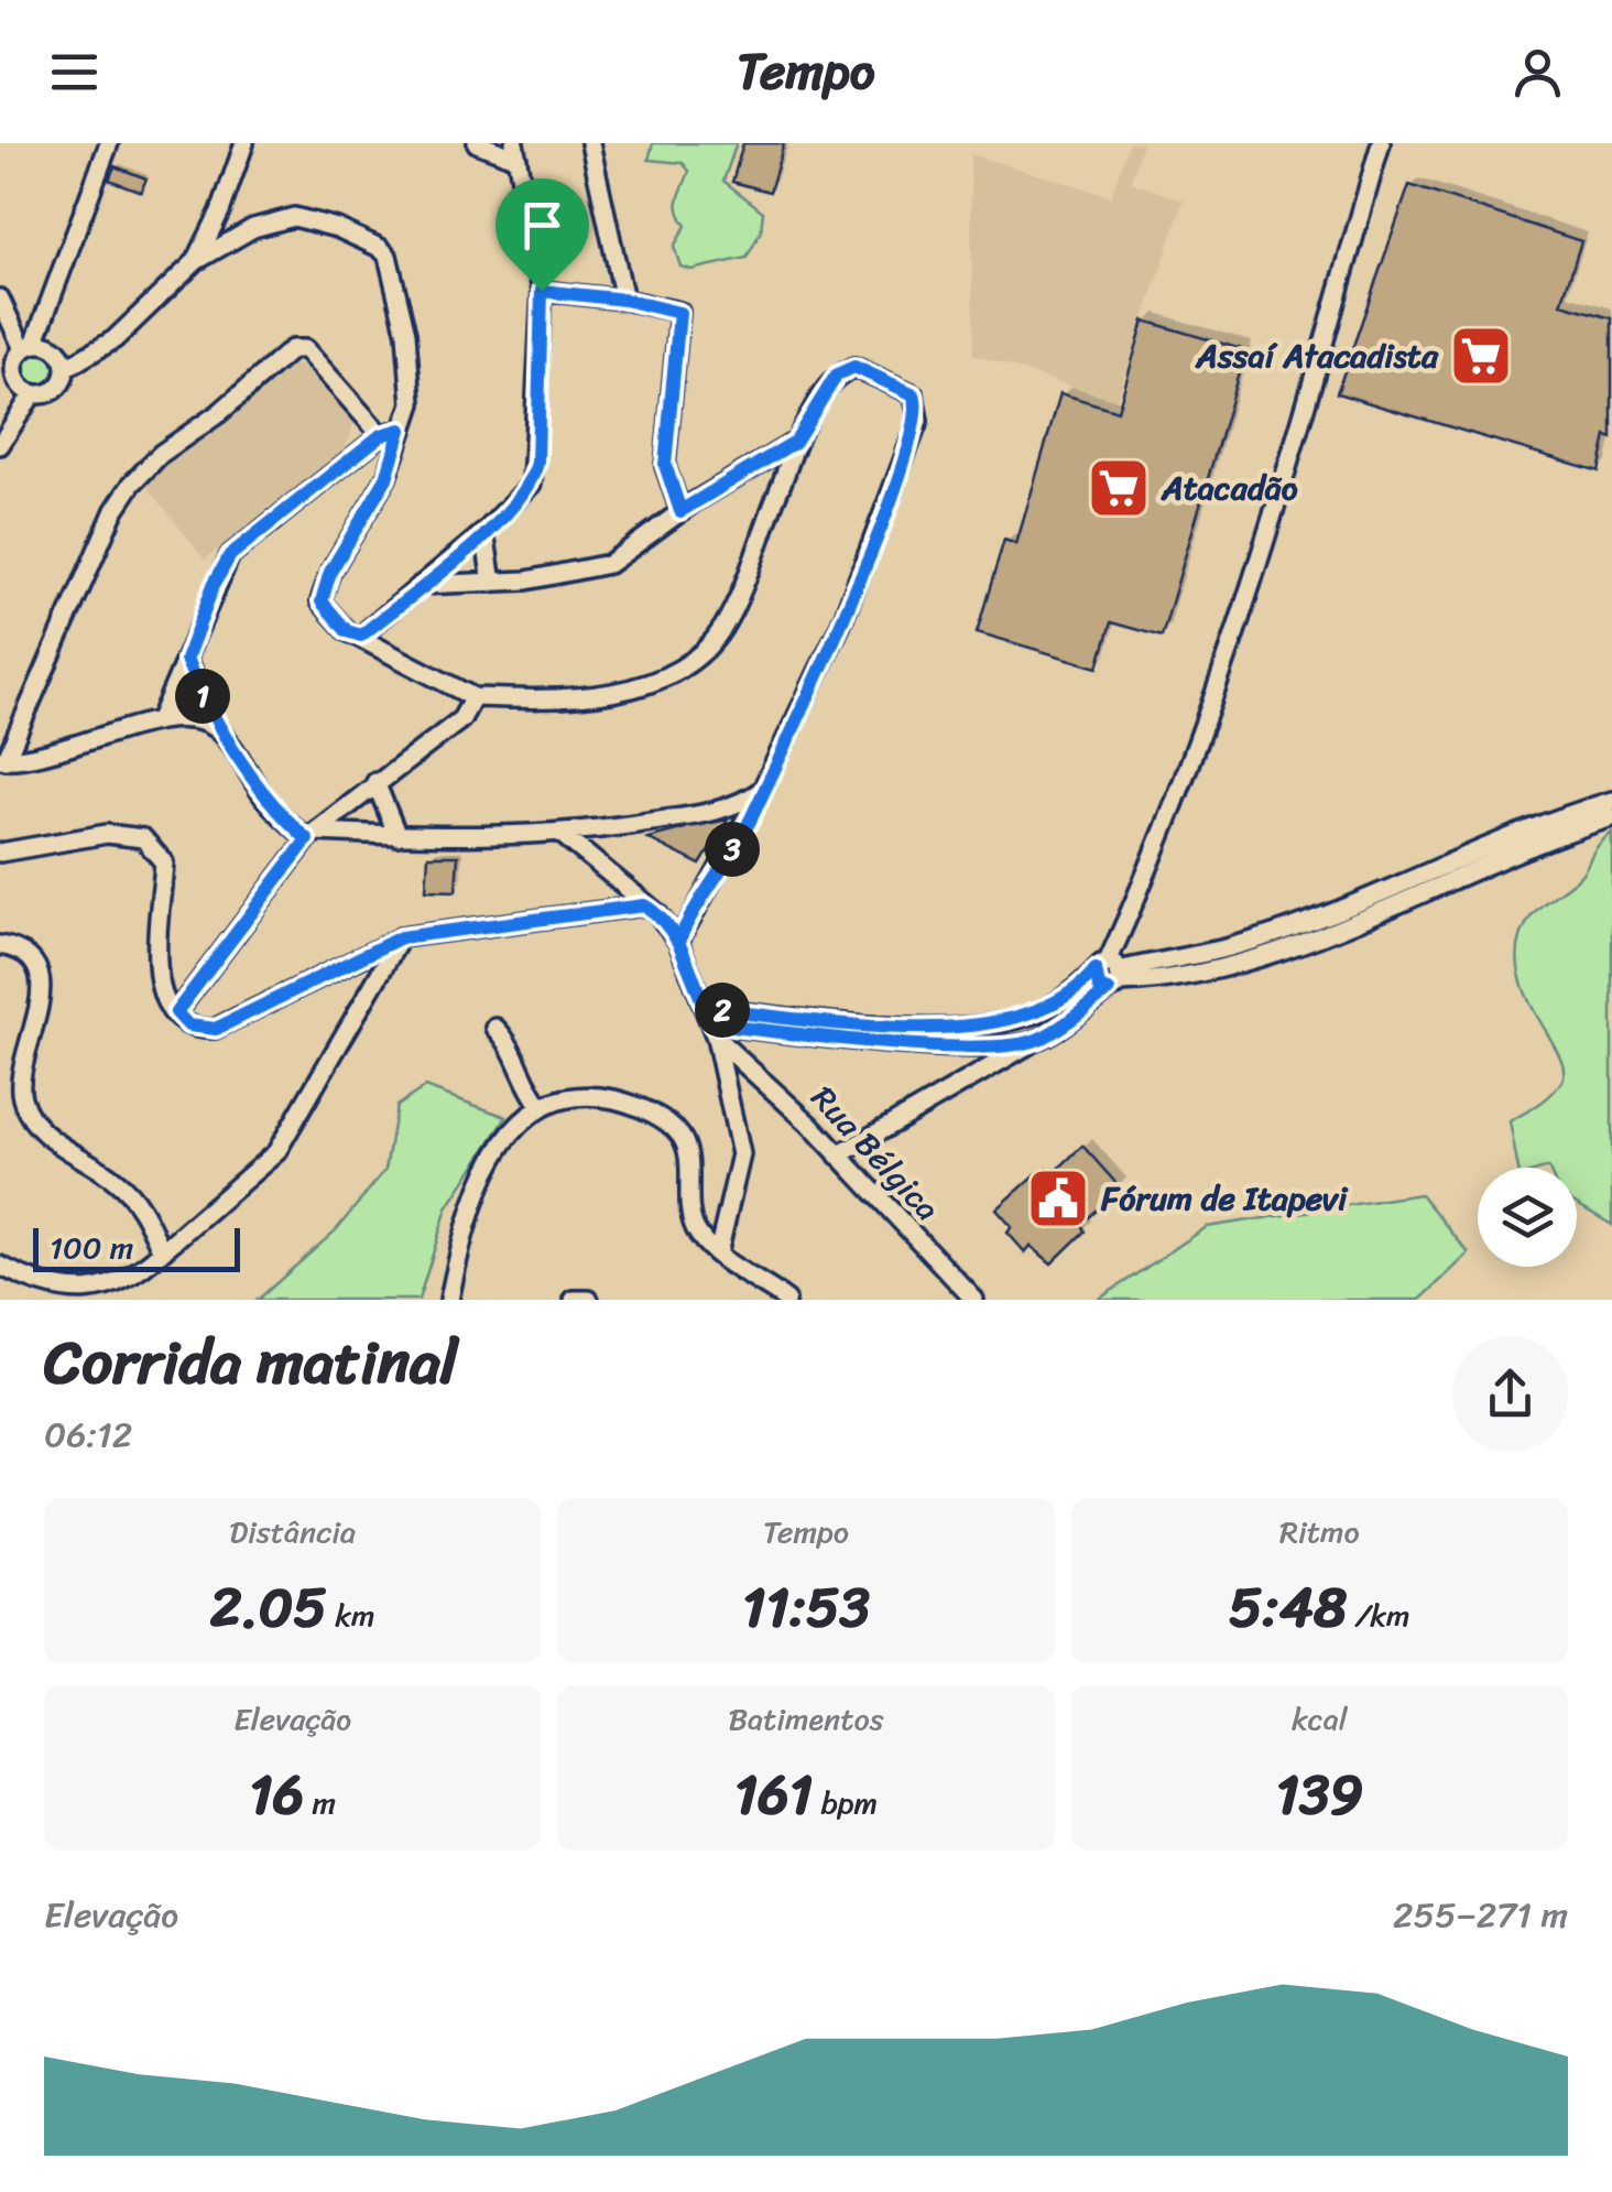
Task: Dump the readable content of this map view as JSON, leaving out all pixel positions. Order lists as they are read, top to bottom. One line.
{"streets":{"street":["Rua Bélgica"]},"places":{"supermarket":["Assaí Atacadista","Atacadão"],"public building":["Fórum de Itapevi"]},"scale_bar":"100 m","page":{"header":"Tempo","pins":["1","3","2"],"scale":"100 m","heading":["Corrida matinal","06:12"],"stats":[["Distância","2.05 km"],["Tempo","11:53"],["Ritmo","5:48 /km"],["Elevação","16 m"],["Batimentos","161 bpm"],["kcal","139"]],"chart":["Elevação","255–271 m"]}}
